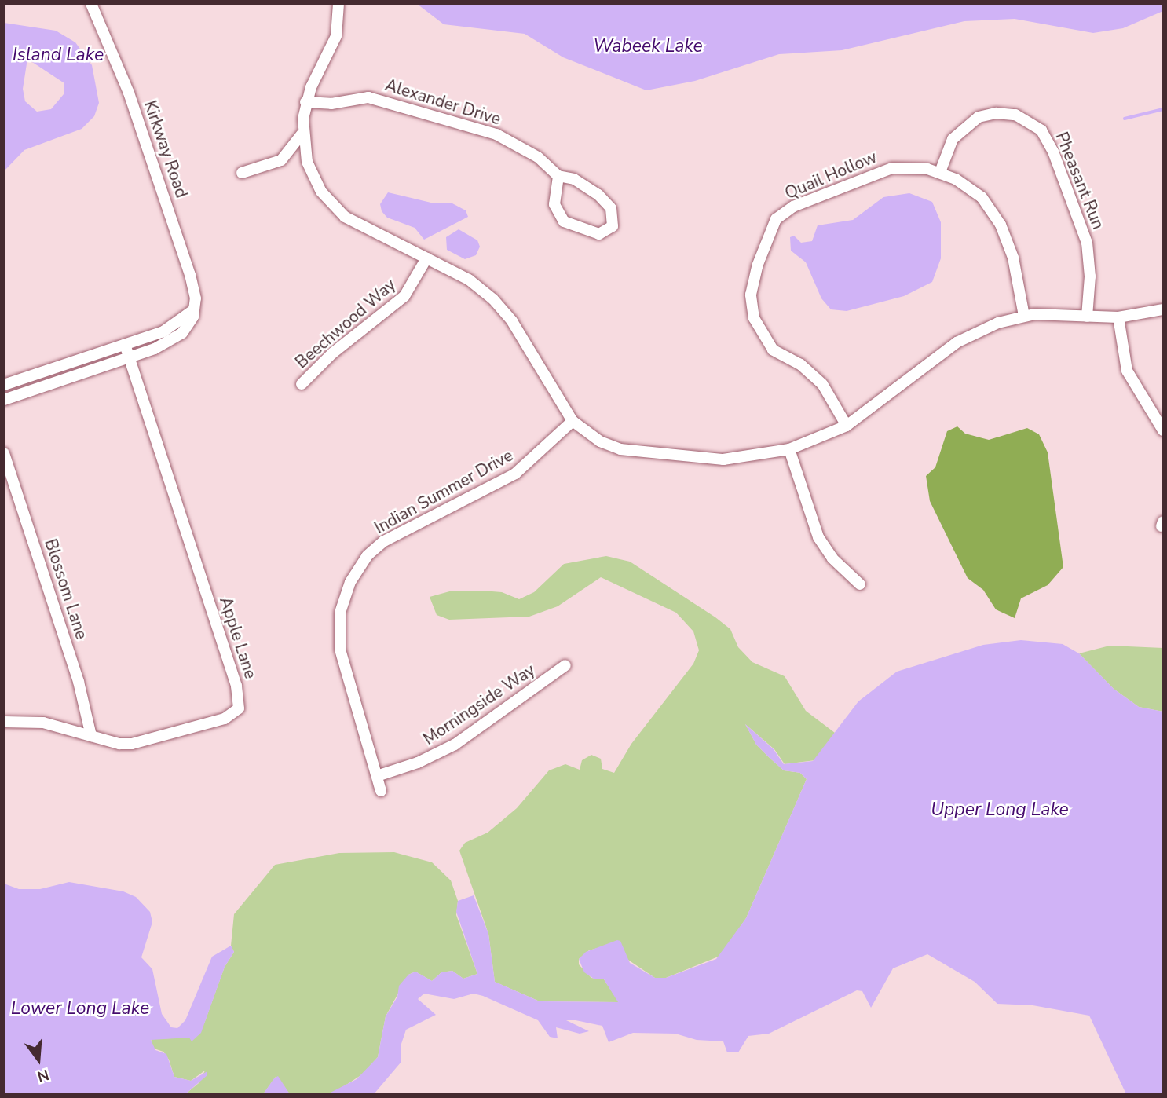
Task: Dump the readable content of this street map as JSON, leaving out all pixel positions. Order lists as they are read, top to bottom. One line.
{"streets":{"street":["Alexander Drive","Kirkway Road","Quail Hollow","Pheasant Run","Beechwood Way","Indian Summer Drive","Blossom Lane","Apple Lane","Morningside Way"]},"crossings":[["Quail Hollow","Pheasant Run"],["Indian Summer Drive","Morningside Way"],["Blossom Lane","Apple Lane"]],"water":["Wabeek Lake","Island Lake","Upper Long Lake","Lower Long Lake"],"north":"bottom"}
